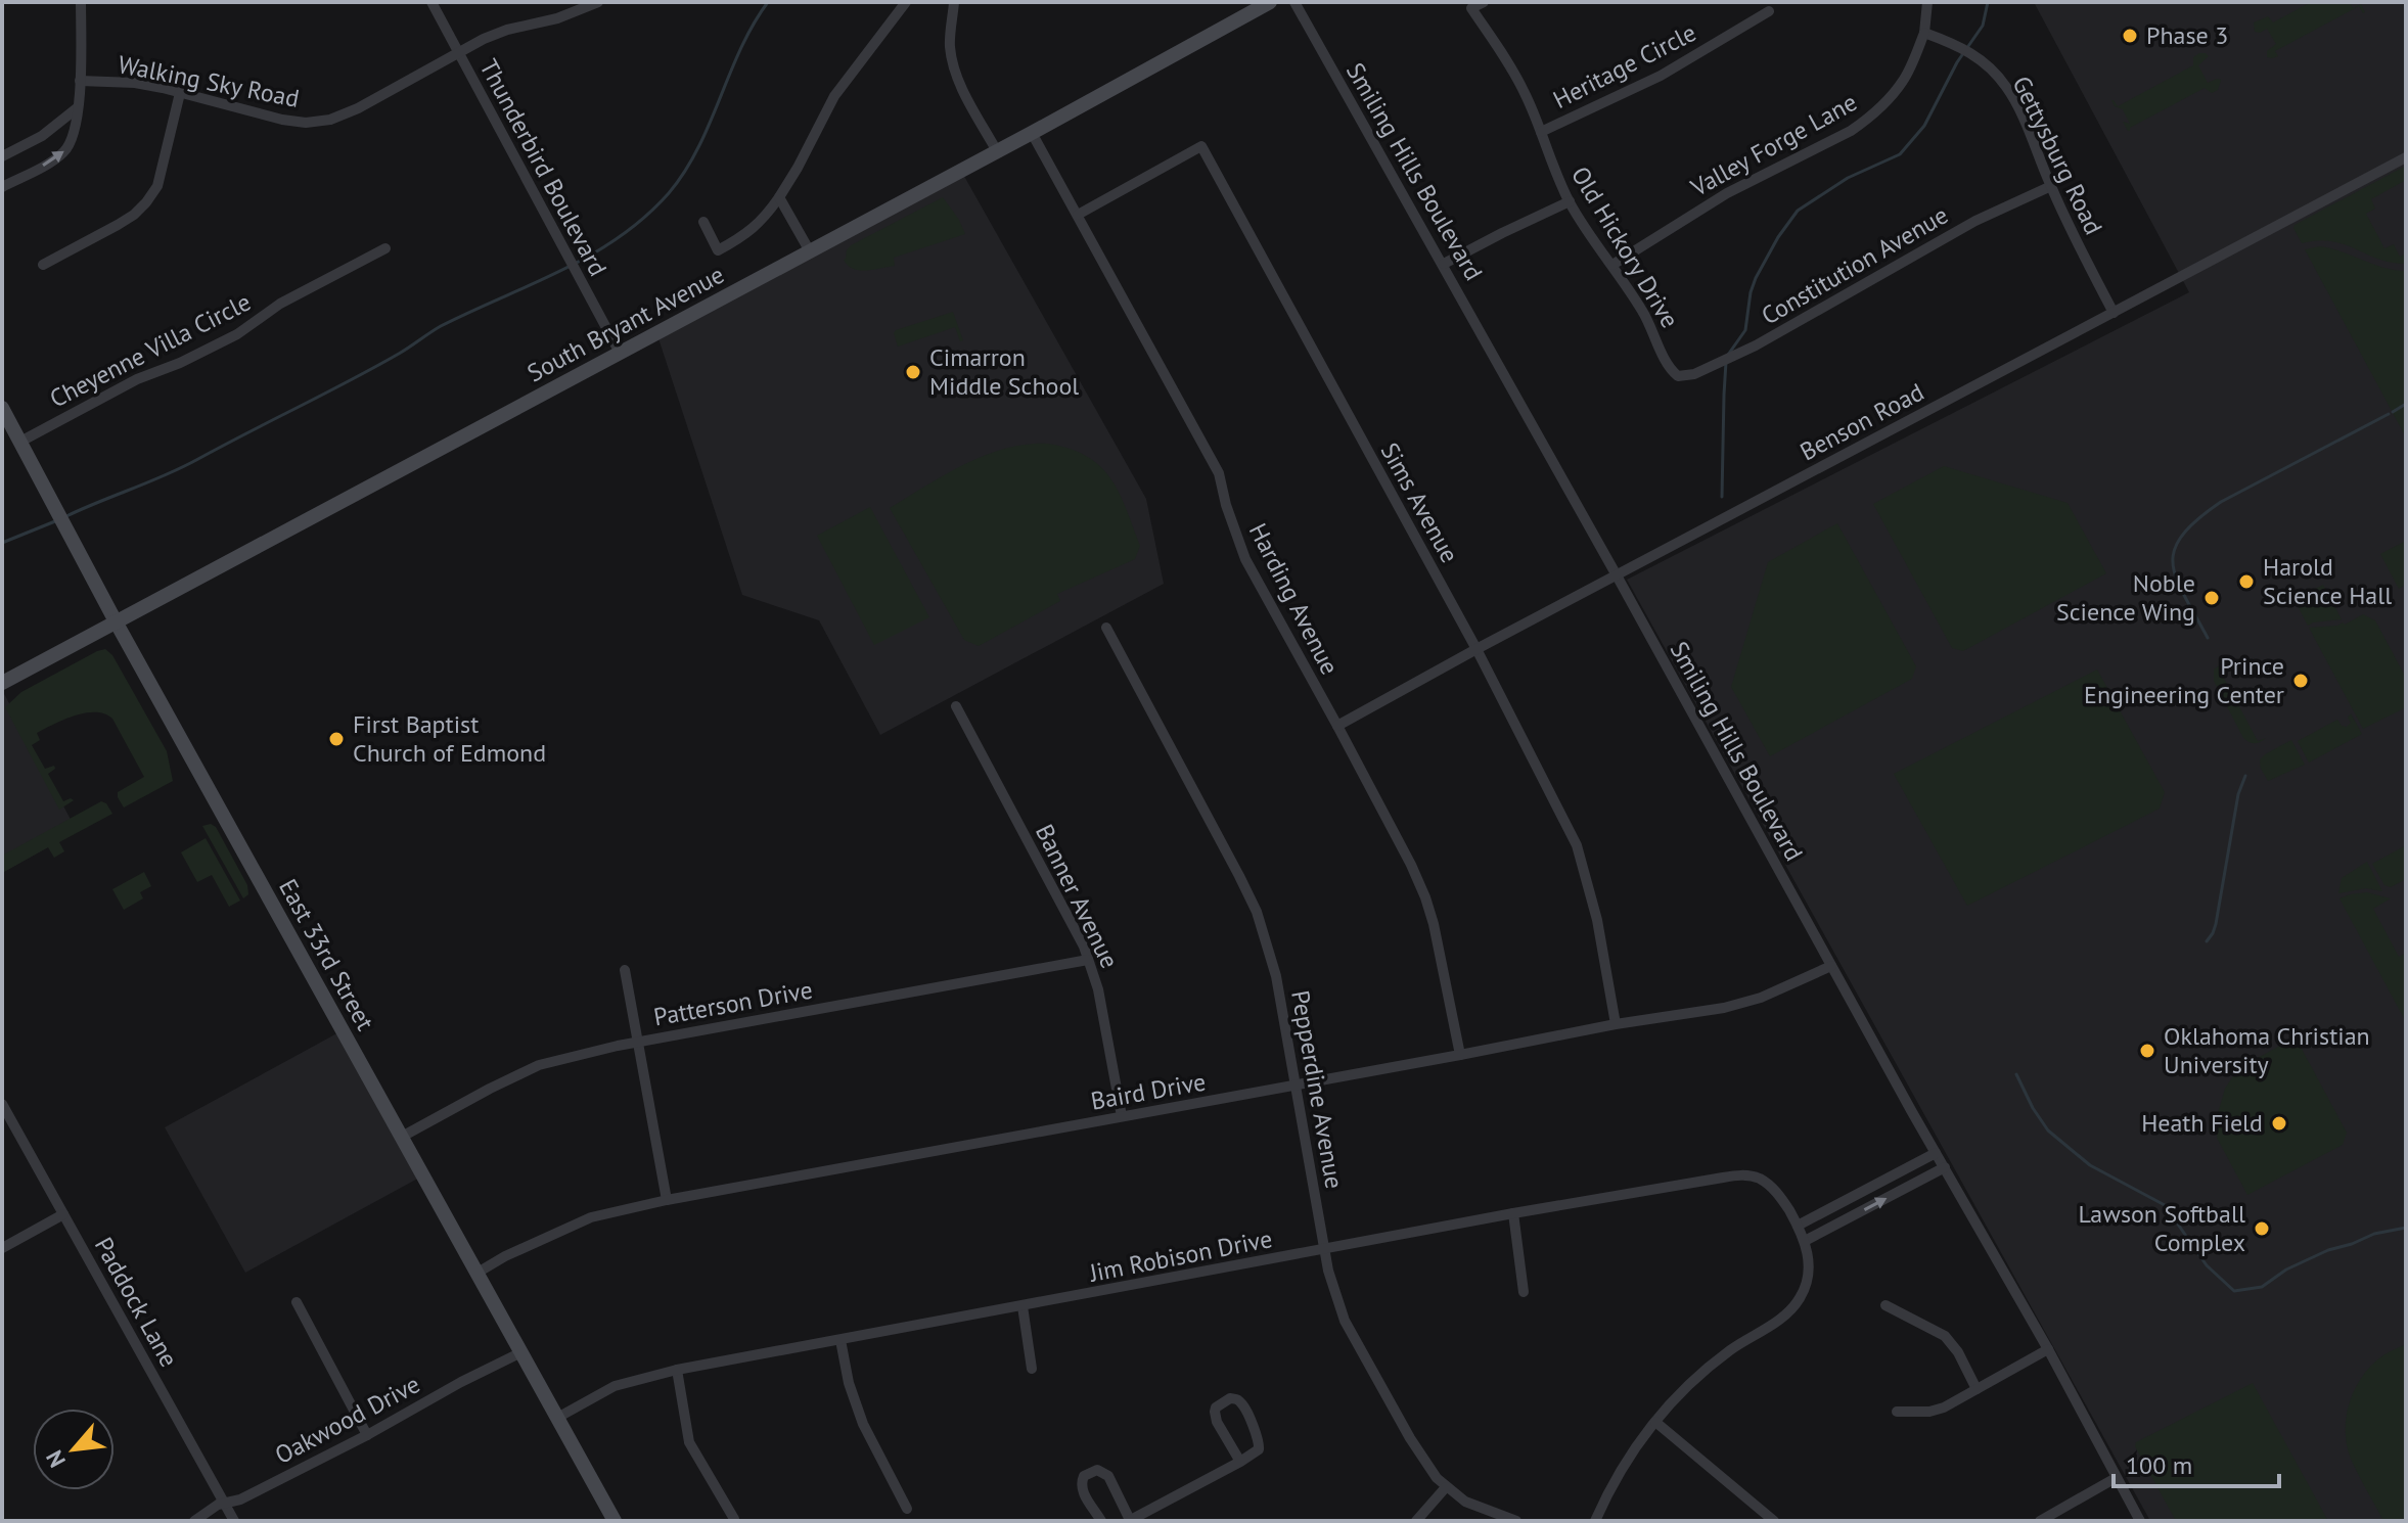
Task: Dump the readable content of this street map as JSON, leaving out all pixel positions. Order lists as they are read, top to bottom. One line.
{"streets":{"street":["Heritage Circle","Walking Sky Road","Valley Forge Lane","Gettysburg Road","Thunderbird Boulevard","Smiling Hills Boulevard","Old Hickory Drive","Constitution Avenue","South Bryant Avenue","Cheyenne Villa Circle","Benson Road","Sims Avenue","Harding Avenue","Banner Avenue","East 33rd Street","Patterson Drive","Pepperdine Avenue","Baird Drive","Jim Robison Drive","Paddock Lane","Oakwood Drive"]},"crossings":[["Heritage Circle","Old Hickory Drive"],["Walking Sky Road","Thunderbird Boulevard"],["Valley Forge Lane","Gettysburg Road"],["Valley Forge Lane","Old Hickory Drive"],["Gettysburg Road","Constitution Avenue"],["Gettysburg Road","Benson Road"],["Thunderbird Boulevard","South Bryant Avenue"],["Smiling Hills Boulevard","Benson Road"],["Smiling Hills Boulevard","Baird Drive"],["Old Hickory Drive","Constitution Avenue"],["South Bryant Avenue","Harding Avenue"],["South Bryant Avenue","East 33rd Street"],["Cheyenne Villa Circle","East 33rd Street"],["Benson Road","Sims Avenue"],["Benson Road","Harding Avenue"],["Sims Avenue","Harding Avenue"],["Sims Avenue","Baird Drive"],["Harding Avenue","Baird Drive"],["Banner Avenue","Patterson Drive"],["Banner Avenue","Baird Drive"],["East 33rd Street","Patterson Drive"],["East 33rd Street","Baird Drive"],["East 33rd Street","Jim Robison Drive"],["East 33rd Street","Oakwood Drive"],["Pepperdine Avenue","Baird Drive"],["Pepperdine Avenue","Jim Robison Drive"],["Paddock Lane","Oakwood Drive"]],"places":["Phase 3","Cimarron Middle School","Harold Science Hall","Noble Science Wing","Prince Engineering Center","First Baptist Church of Edmond","Oklahoma Christian University","Heath Field","Lawson Softball Complex"],"scale_bar":"100 m","north":"bottom left"}
